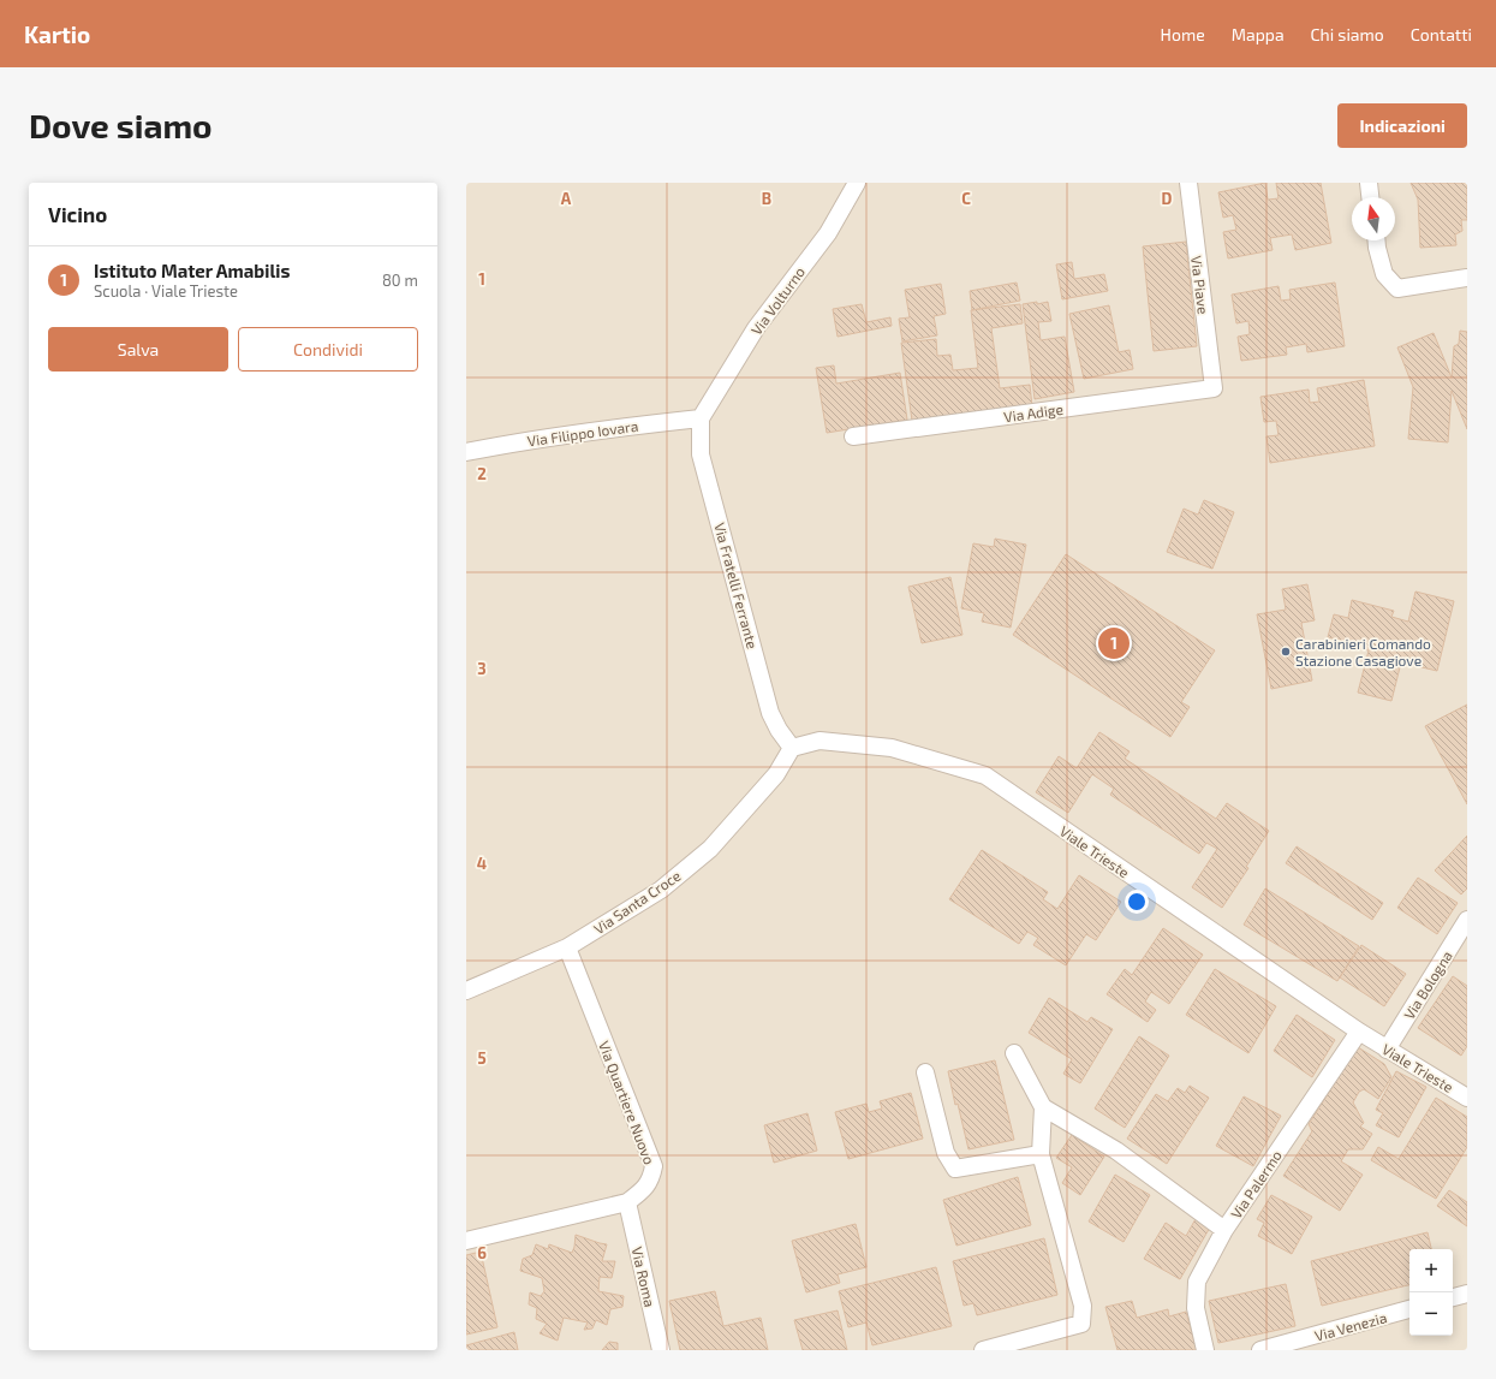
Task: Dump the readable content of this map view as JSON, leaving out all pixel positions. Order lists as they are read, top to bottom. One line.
{"streets":{"street":["Via Piave","Via Volturno","Via Adige","Via Filippo Iovara","Via Fratelli Ferrante","Viale Trieste","Via Santa Croce","Via Bologna","Via Quartiere Nuovo","Via Palermo","Via Roma","Via Venezia"]},"crossings":[["Via Piave","Via Adige"],["Via Volturno","Via Filippo Iovara"],["Via Volturno","Via Fratelli Ferrante"],["Via Filippo Iovara","Via Fratelli Ferrante"],["Via Fratelli Ferrante","Viale Trieste"],["Via Fratelli Ferrante","Via Santa Croce"],["Viale Trieste","Via Santa Croce"],["Viale Trieste","Via Bologna"],["Viale Trieste","Via Palermo"],["Via Santa Croce","Via Quartiere Nuovo"],["Via Quartiere Nuovo","Via Roma"]],"places":["Carabinieri Comando Stazione Casagiove"],"north":"top","page":{"header":"Kartio","nav":["Home","Mappa","Chi siamo","Contatti"],"buttons":["Indicazioni",["Salva","Condividi"]],"title":"Dove siamo","heading":"Vicino","list":[{"mark":"1","name":"Istituto Mater Amabilis","note":"Scuola · Viale Trieste","value":"80 m"}],"pins":"1","map_buttons":["+","−"]},"grid":{"columns":["A","B","C","D"],"rows":["1","2","3","4","5","6"]}}
